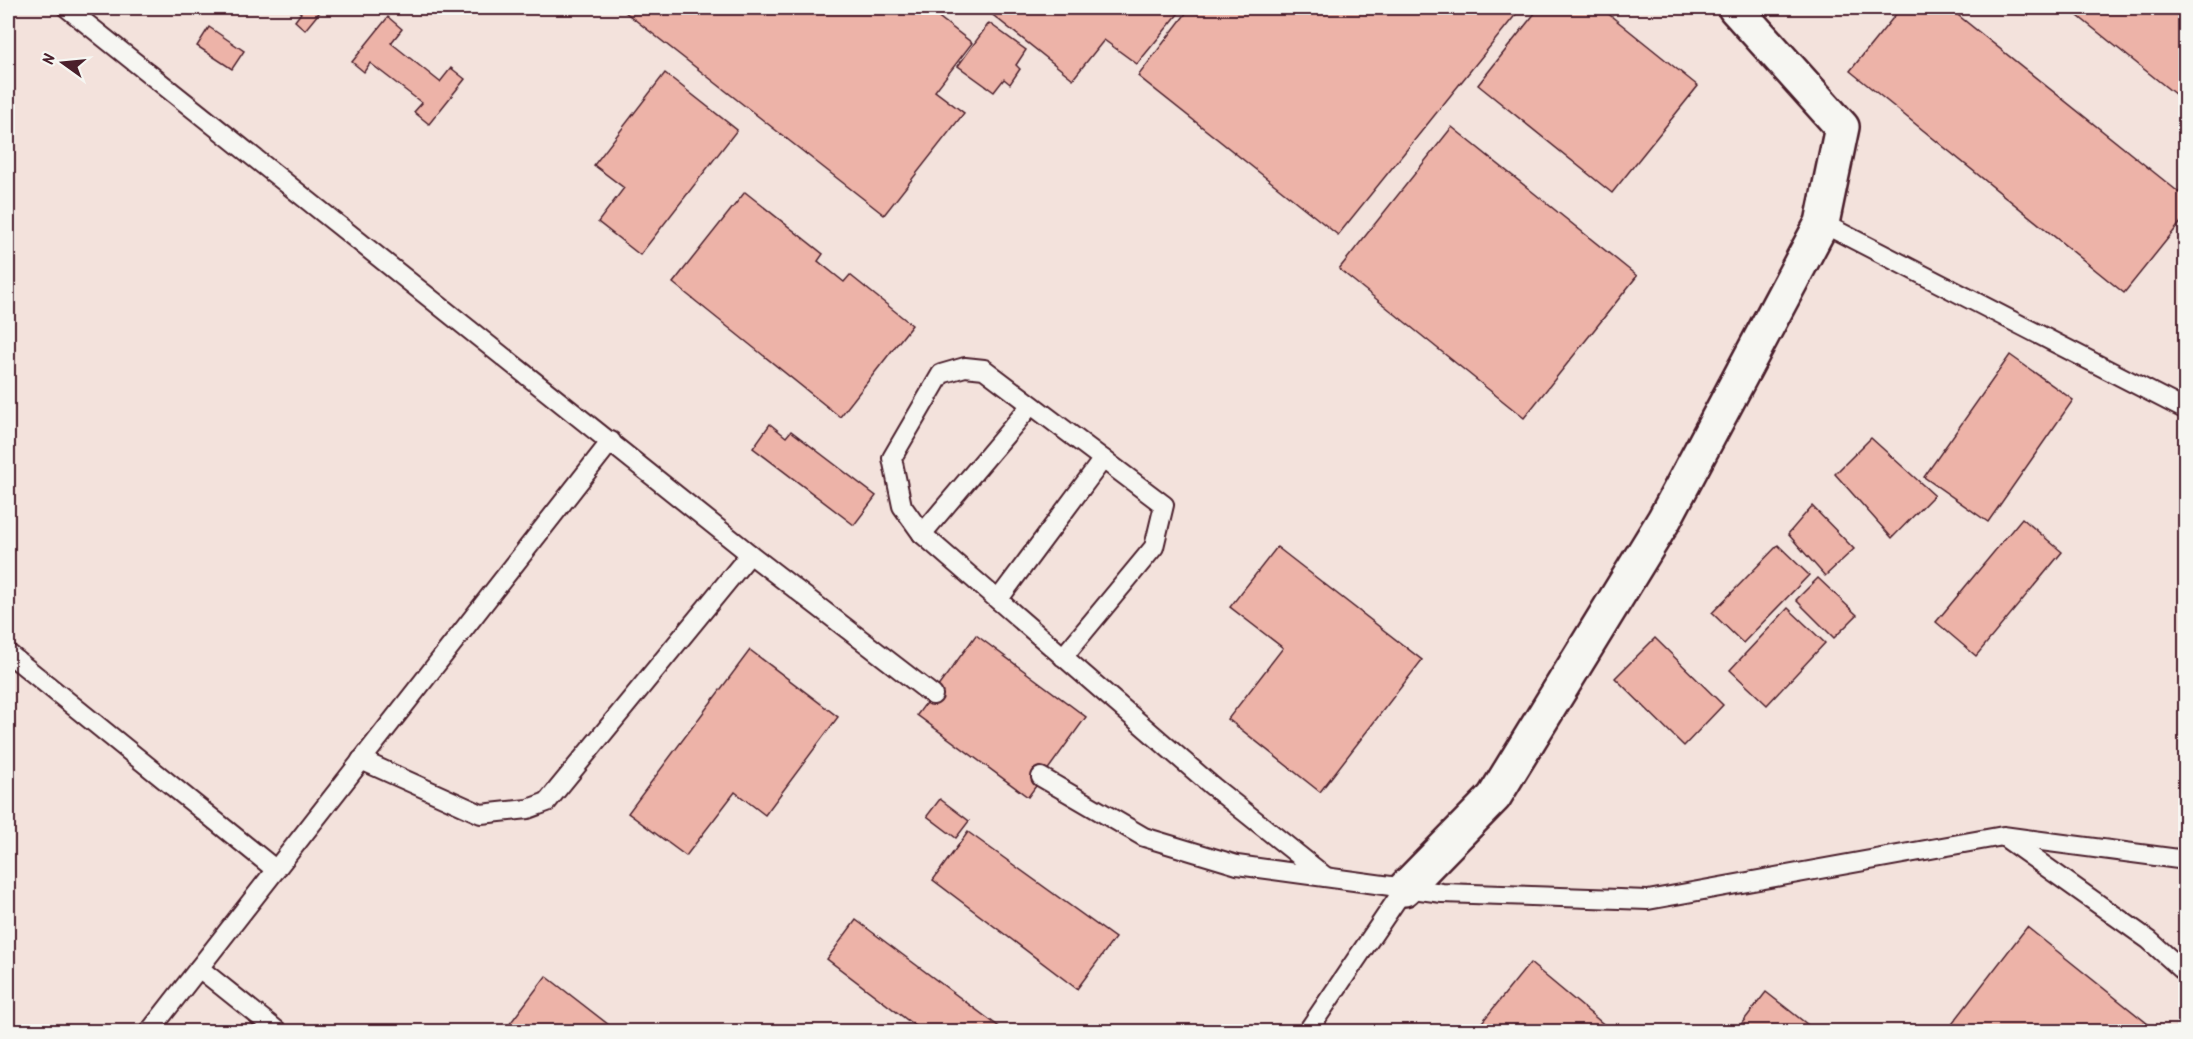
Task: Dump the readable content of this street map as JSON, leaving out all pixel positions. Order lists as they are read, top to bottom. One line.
{"north":"left"}
